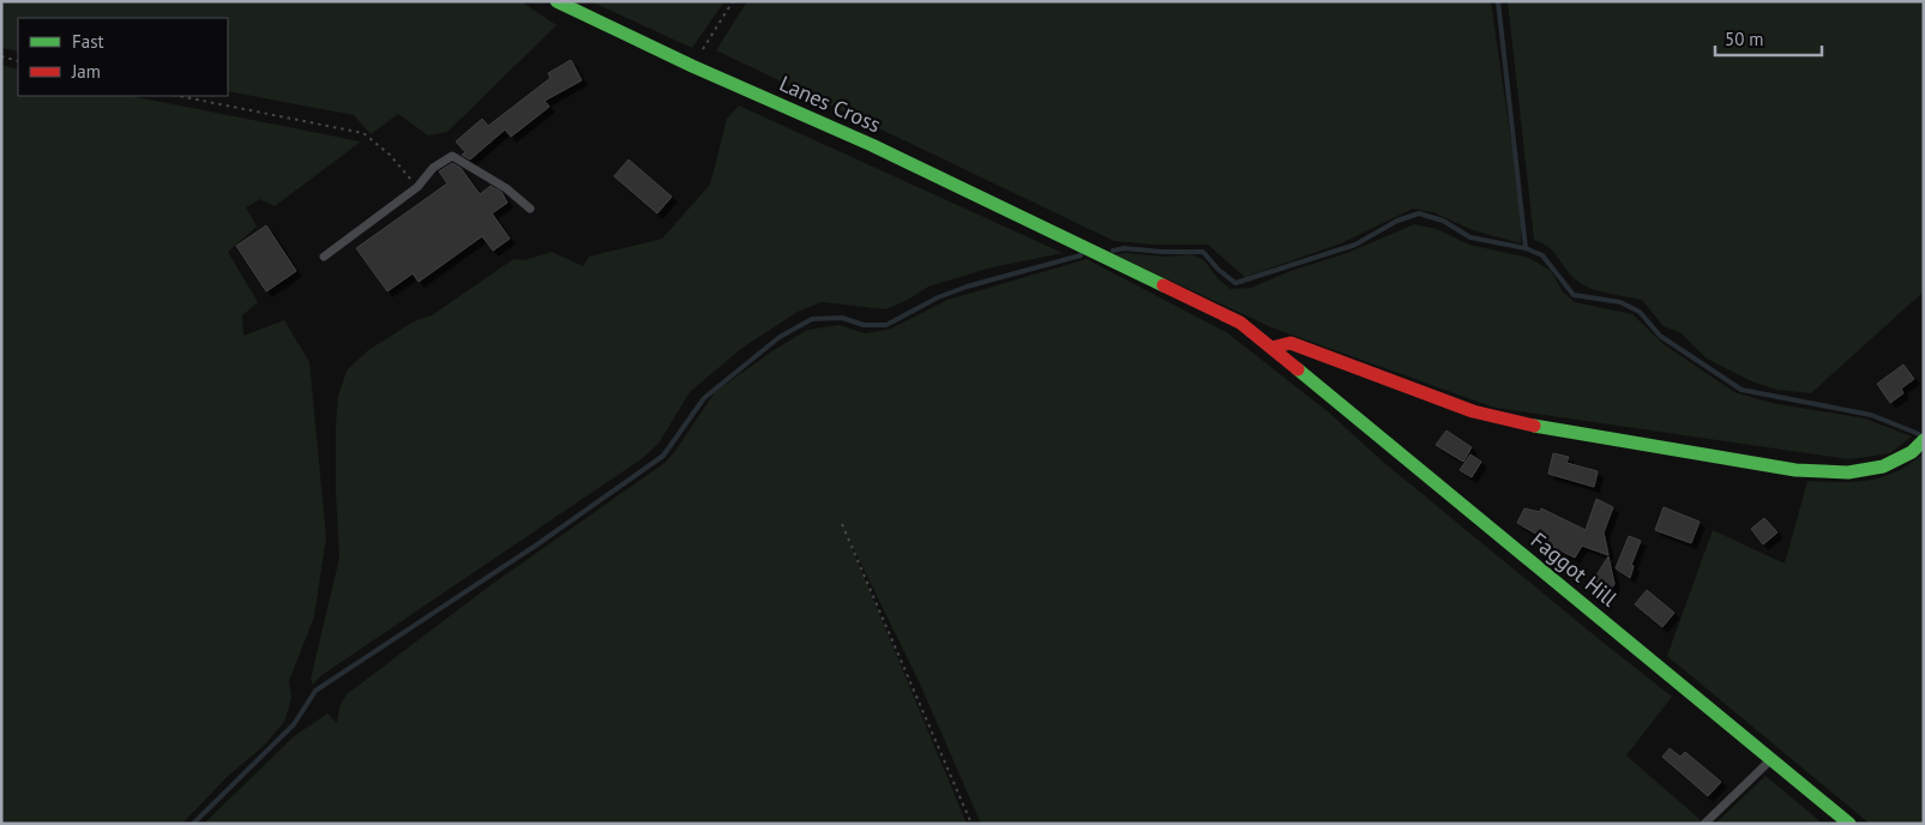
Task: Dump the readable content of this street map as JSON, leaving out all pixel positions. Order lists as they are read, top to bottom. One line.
{"streets":{"street":["Lanes Cross","Faggot Hill"]},"crossings":[["Lanes Cross","Faggot Hill"]],"legend":["Fast","Jam"],"scale_bar":"50 m"}
